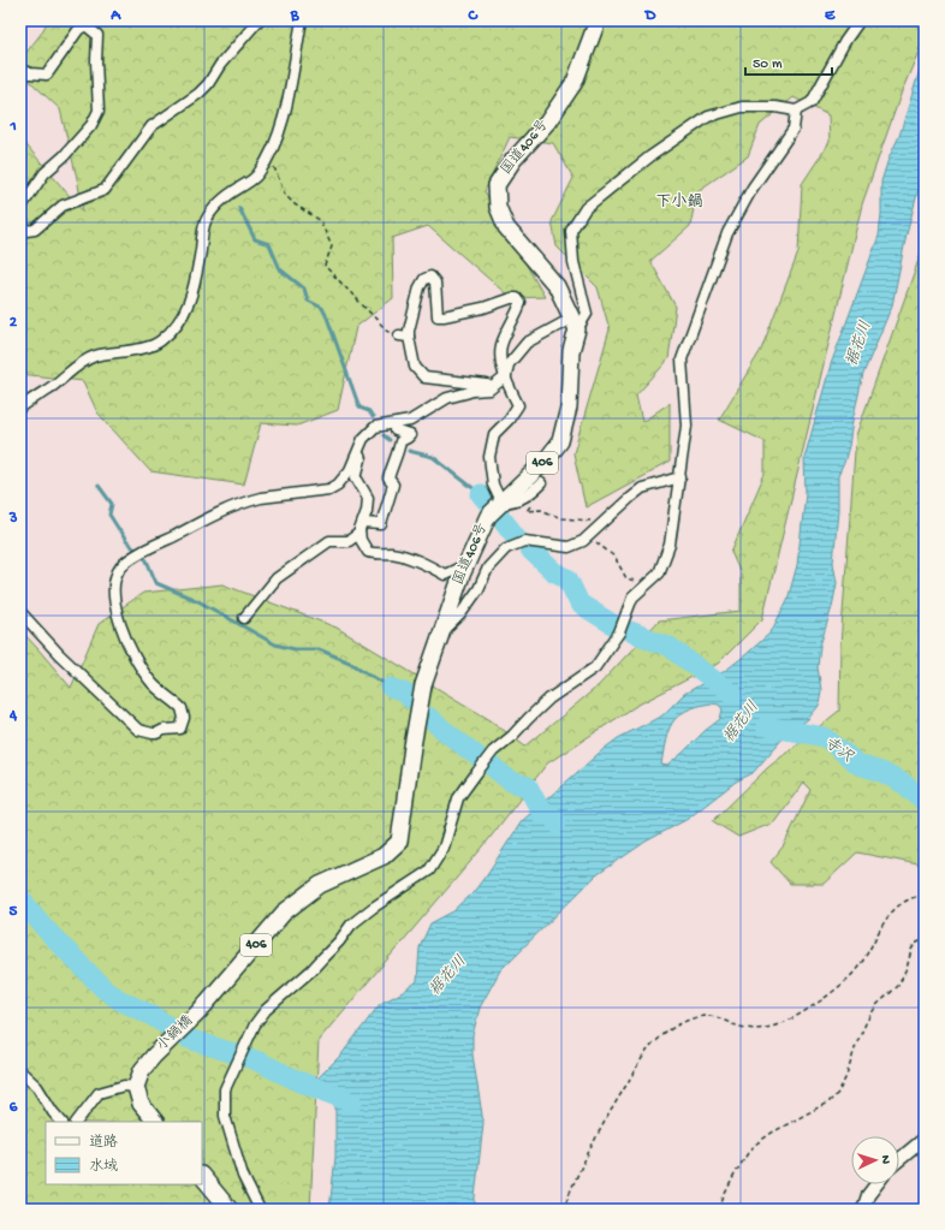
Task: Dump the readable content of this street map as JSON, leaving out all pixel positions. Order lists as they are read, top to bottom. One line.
{"streets":{"highway":["国道406号","406","小鍋橋"]},"crossings":[["国道406号","小鍋橋"]],"districts":["下小鍋"],"water":["裾花川","寺沢"],"legend":["道路","水域"],"scale_bar":"50 m","north":"right","grid":{"columns":["A","B","C","D","E"],"rows":["1","2","3","4","5","6"]}}
